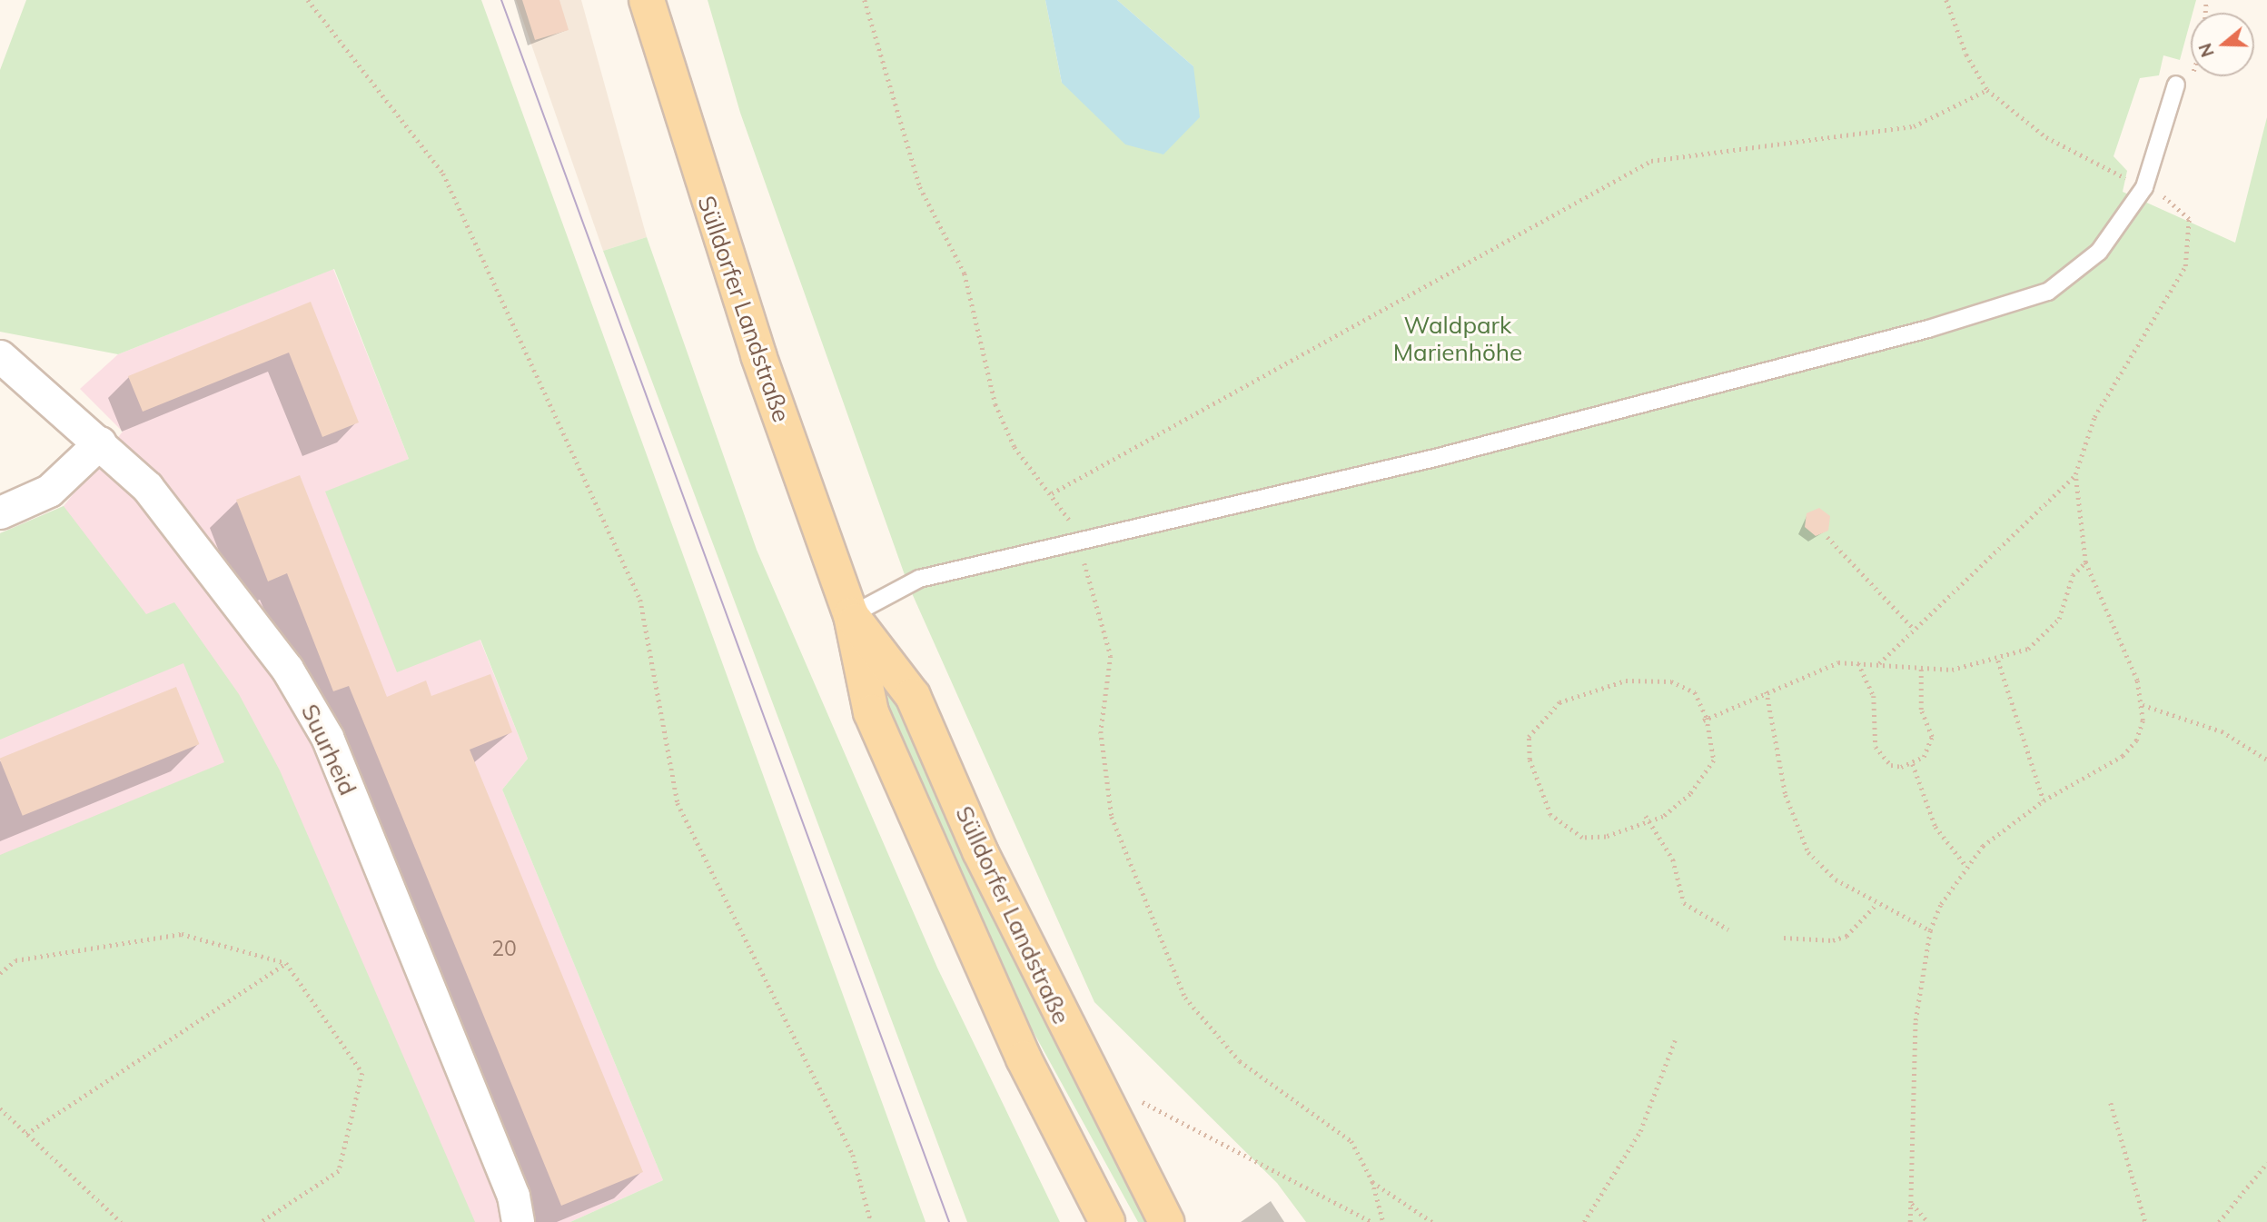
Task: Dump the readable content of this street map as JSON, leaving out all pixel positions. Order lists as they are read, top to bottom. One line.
{"streets":{"main road":["Sülldorfer Landstraße"],"street":["Suurheid"]},"parks":["Waldpark Marienhöhe"],"house_numbers":["20"],"north":"left"}
